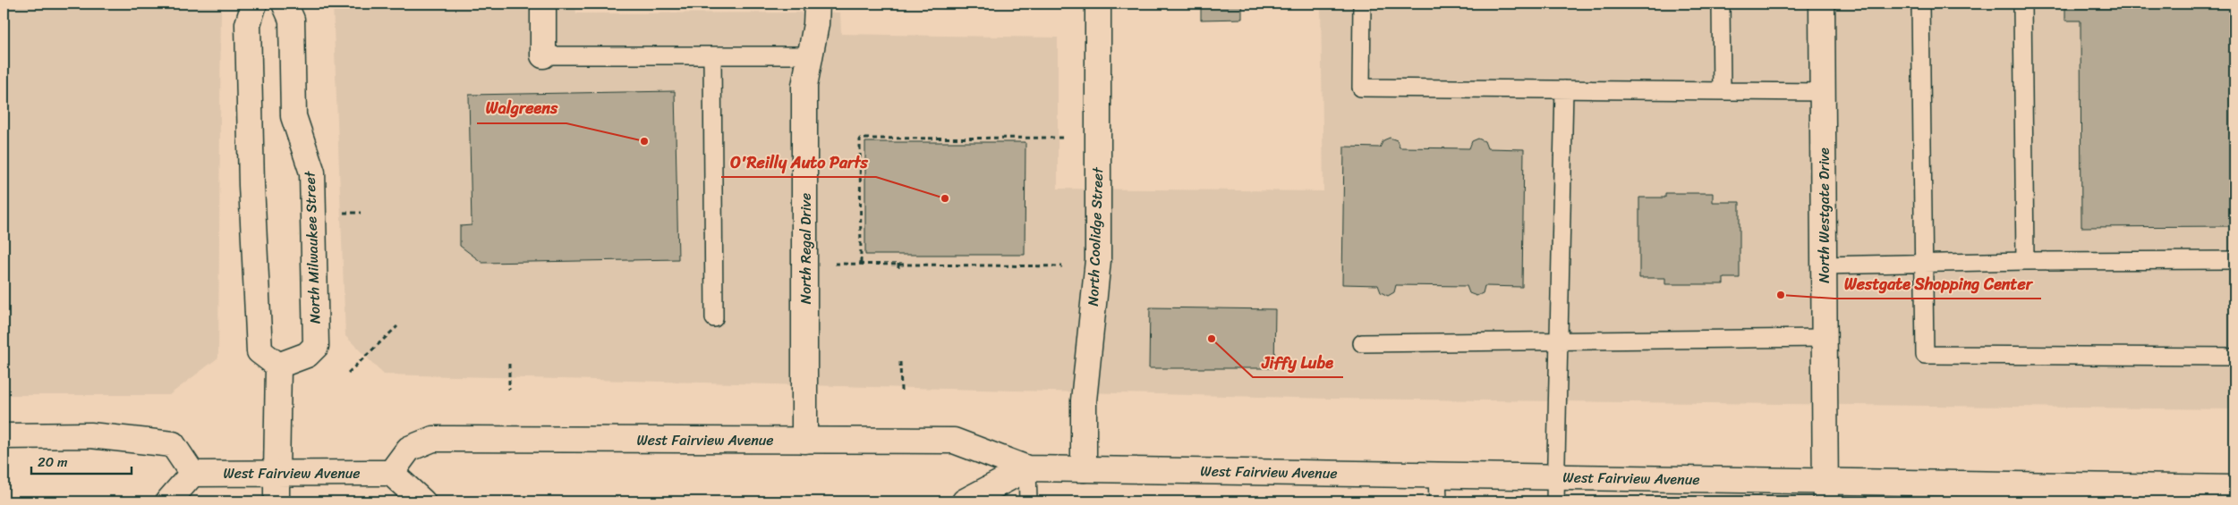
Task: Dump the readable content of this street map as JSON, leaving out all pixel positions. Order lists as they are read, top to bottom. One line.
{"streets":{"main road":["North Westgate Drive","North Coolidge Street","North Milwaukee Street","North Regal Drive","West Fairview Avenue"]},"crossings":[["North Westgate Drive","West Fairview Avenue"],["North Coolidge Street","West Fairview Avenue"],["North Regal Drive","West Fairview Avenue"]],"places":["Walgreens","O'Reilly Auto Parts","Westgate Shopping Center","Jiffy Lube"],"scale_bar":"20 m"}
